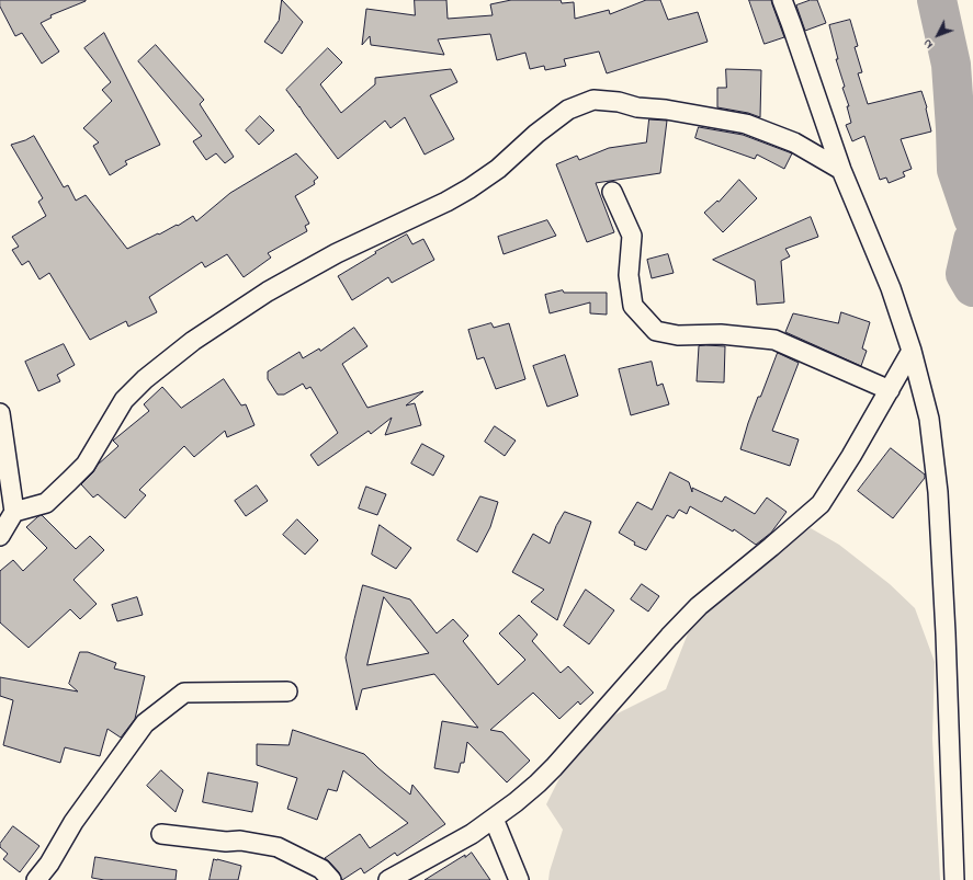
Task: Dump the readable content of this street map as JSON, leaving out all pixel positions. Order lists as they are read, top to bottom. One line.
{"north":"bottom left"}
